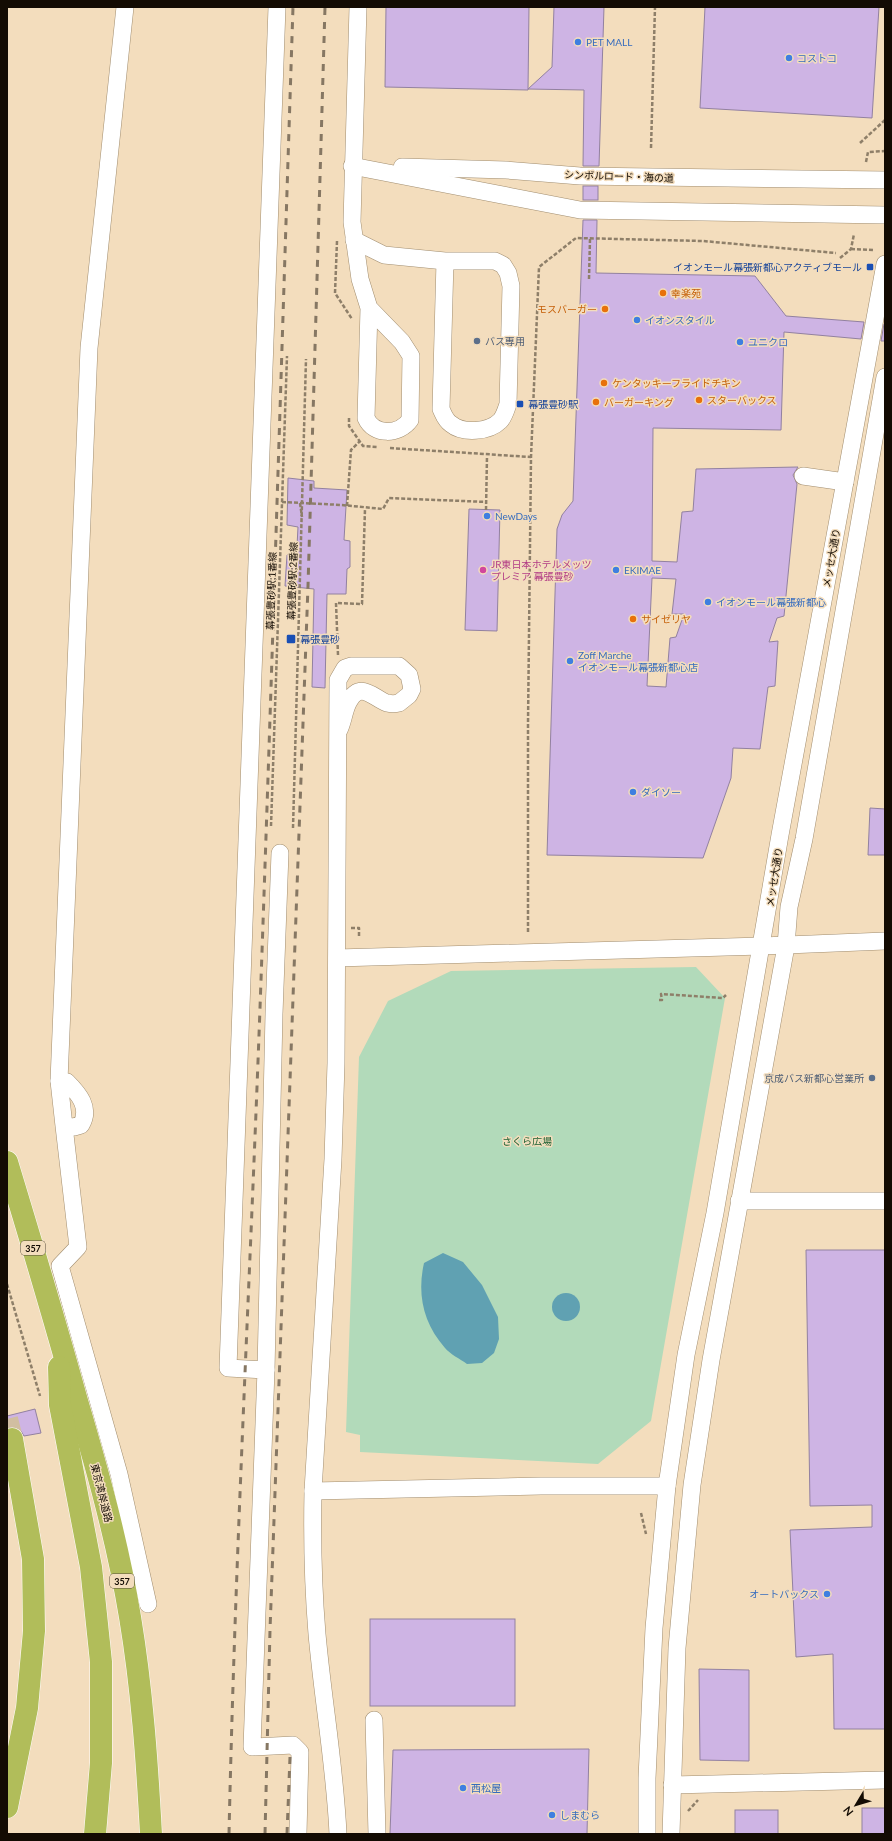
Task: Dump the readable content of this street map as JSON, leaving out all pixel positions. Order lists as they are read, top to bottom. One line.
{"streets":{"highway":["357","東京湾岸道路"],"street":["シンボルロード・海の道","メッセ大通り"],"path":["幕張豊砂駅;2番線","幕張豊砂駅;1番線"]},"parks":["さくら広場"],"places":{"other":["PET MALL","コストコ","幸楽苑","モスバーガー","イオンスタイル","バス専用","ユニクロ","ケンタッキーフライドチキン","スターバックス","バーガーキング","NewDays","JR東日本ホテルメッツ プレミア 幕張豊砂","EKIMAE","イオンモール幕張新都心","サイゼリヤ","Zoff Marche イオンモール幕張新都心店","ダイソー","京成バス新都心営業所","オートバックス","西松屋","しまむら"],"transit":["イオンモール幕張新都心アクティブモール","幕張豊砂駅","幕張豊砂"]},"north":"bottom left"}
